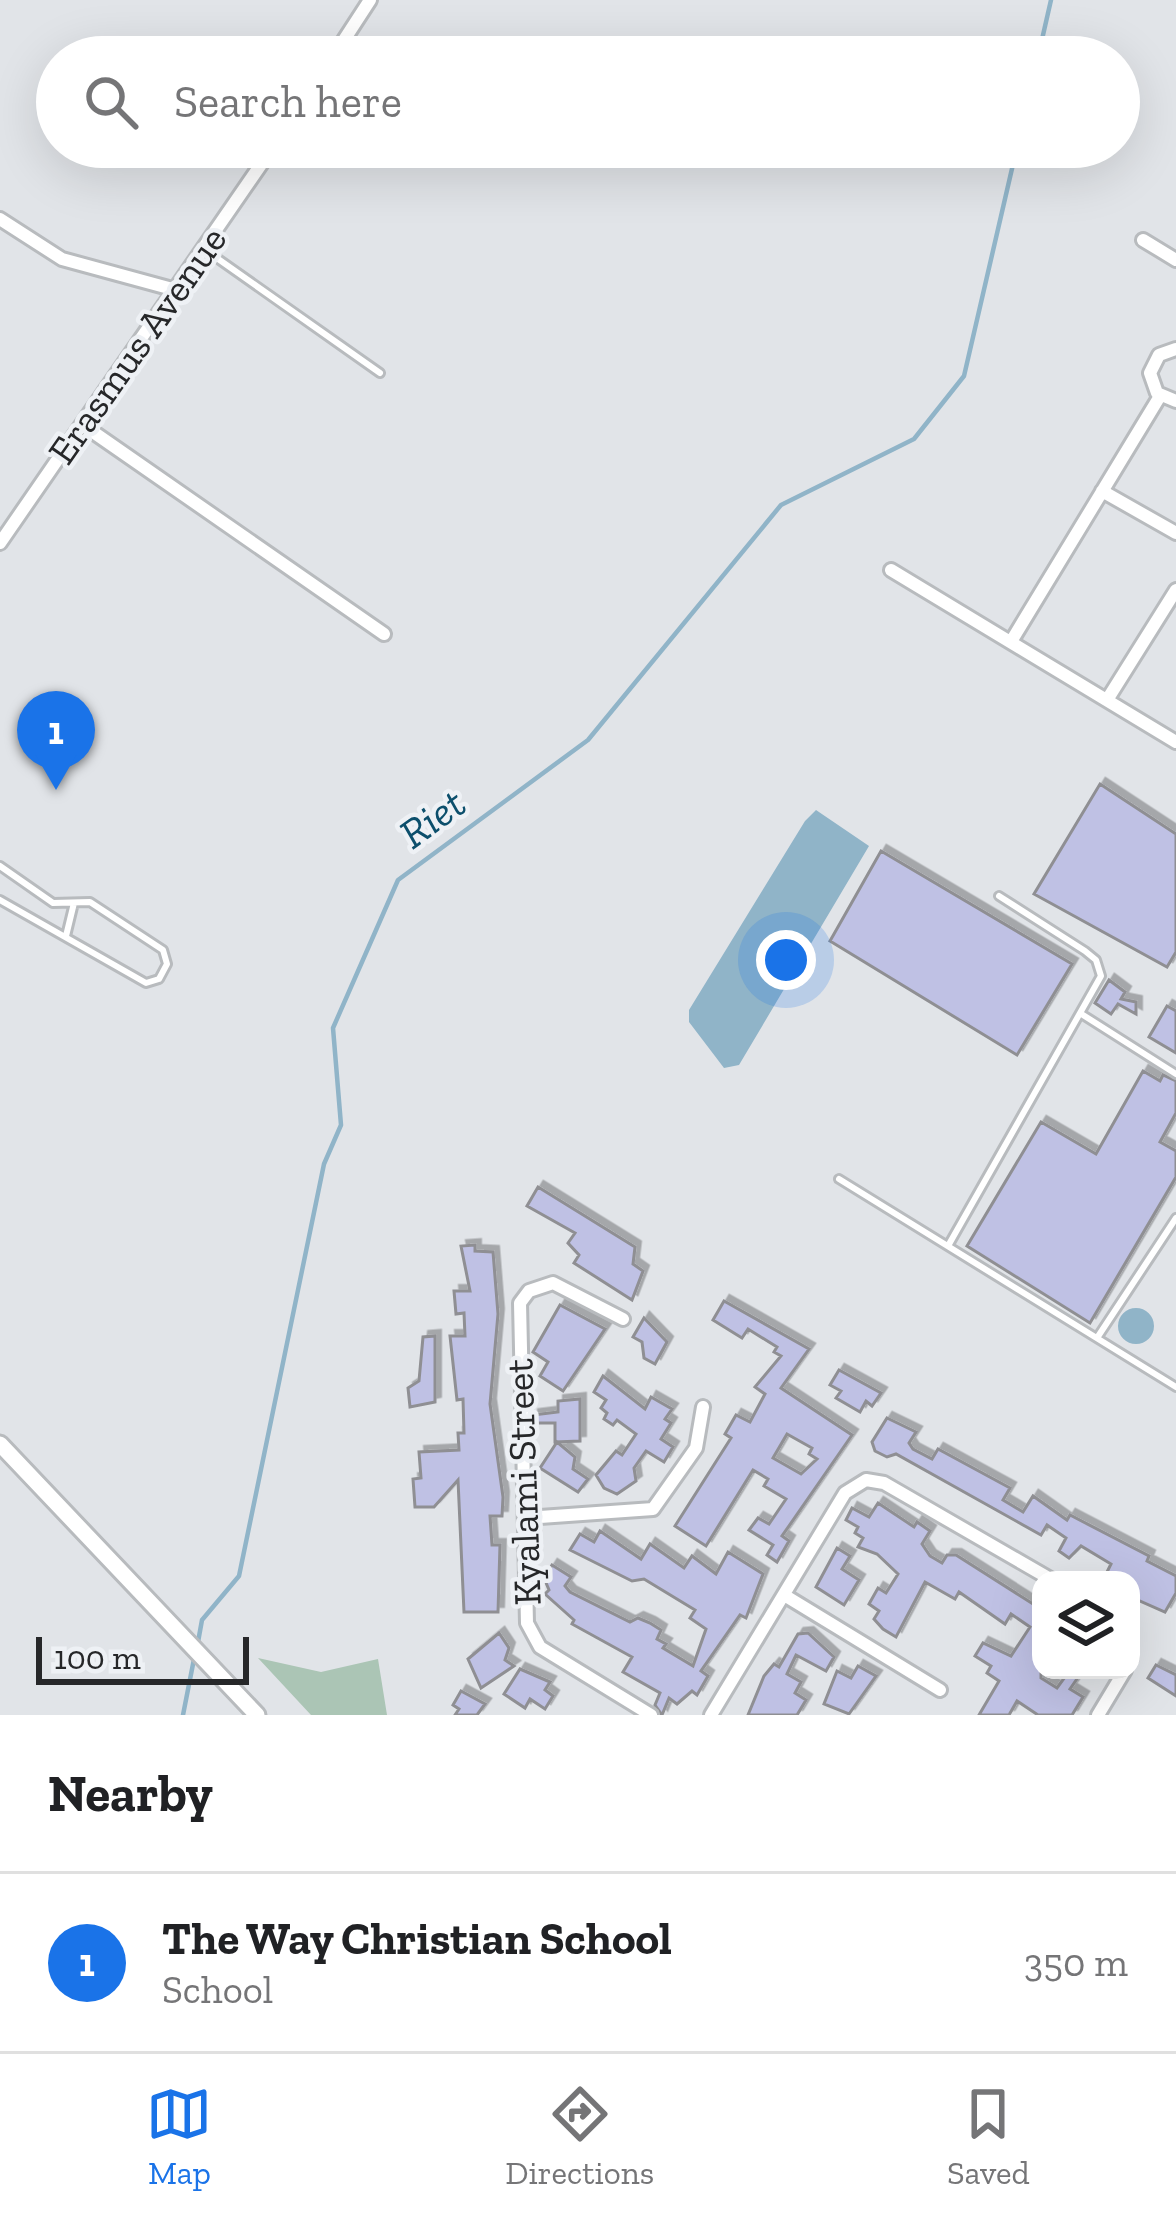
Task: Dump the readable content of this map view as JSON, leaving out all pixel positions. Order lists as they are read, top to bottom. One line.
{"streets":{"street":["Erasmus Avenue","Kyalami Street"]},"water":["Riet"],"scale_bar":"100 m","page":{"search":"Search here","pins":"1","scale":"100 m","heading":"Nearby","list":[{"mark":"1","name":"The Way Christian School","note":"School","value":"350 m"}],"nav":["Map","Directions","Saved"]}}
